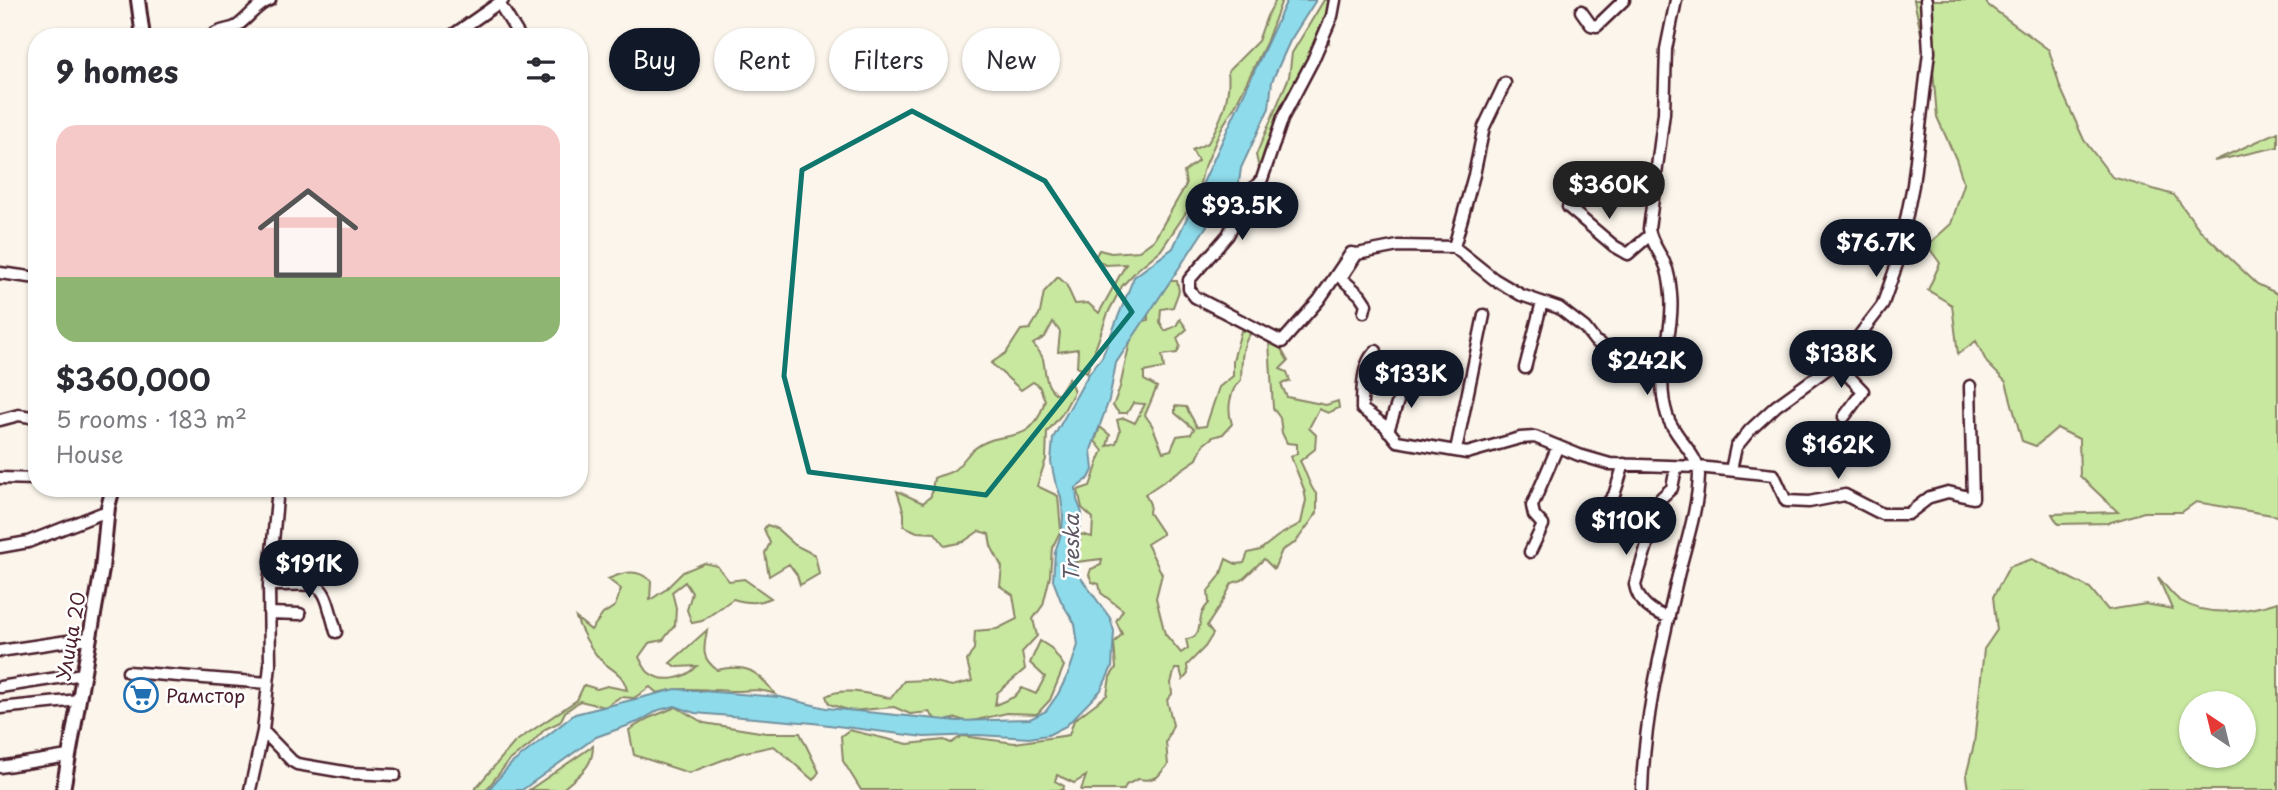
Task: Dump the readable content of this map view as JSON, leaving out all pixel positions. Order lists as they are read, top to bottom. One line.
{"streets":{"street":["Улица 20"]},"water":["Treska"],"places":{"supermarket":["Рамстор"]},"north":"top left","page":{"chip":["Buy","Rent","Filters","New"],"heading":"9 homes","list":[{"name":"$360,000","note":"5 rooms · 183 m² · House"}],"price":["$360K","$93.5K","$76.7K","$138K","$242K","$133K","$162K","$110K","$191K"]}}
